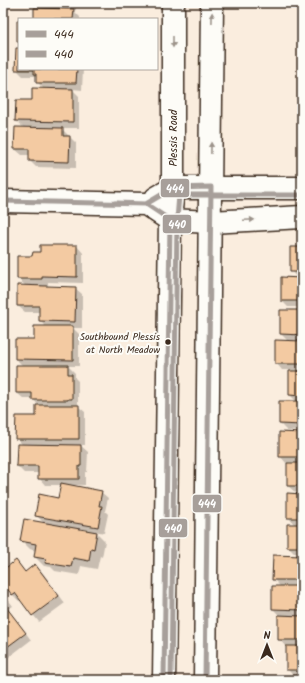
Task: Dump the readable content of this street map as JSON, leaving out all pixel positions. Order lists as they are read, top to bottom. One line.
{"streets":{"main road":["Plessis Road"]},"places":["Southbound Plessis at North Meadow"],"lines":["transit line 444","transit line 440"],"legend":["444","440"],"north":"top"}
